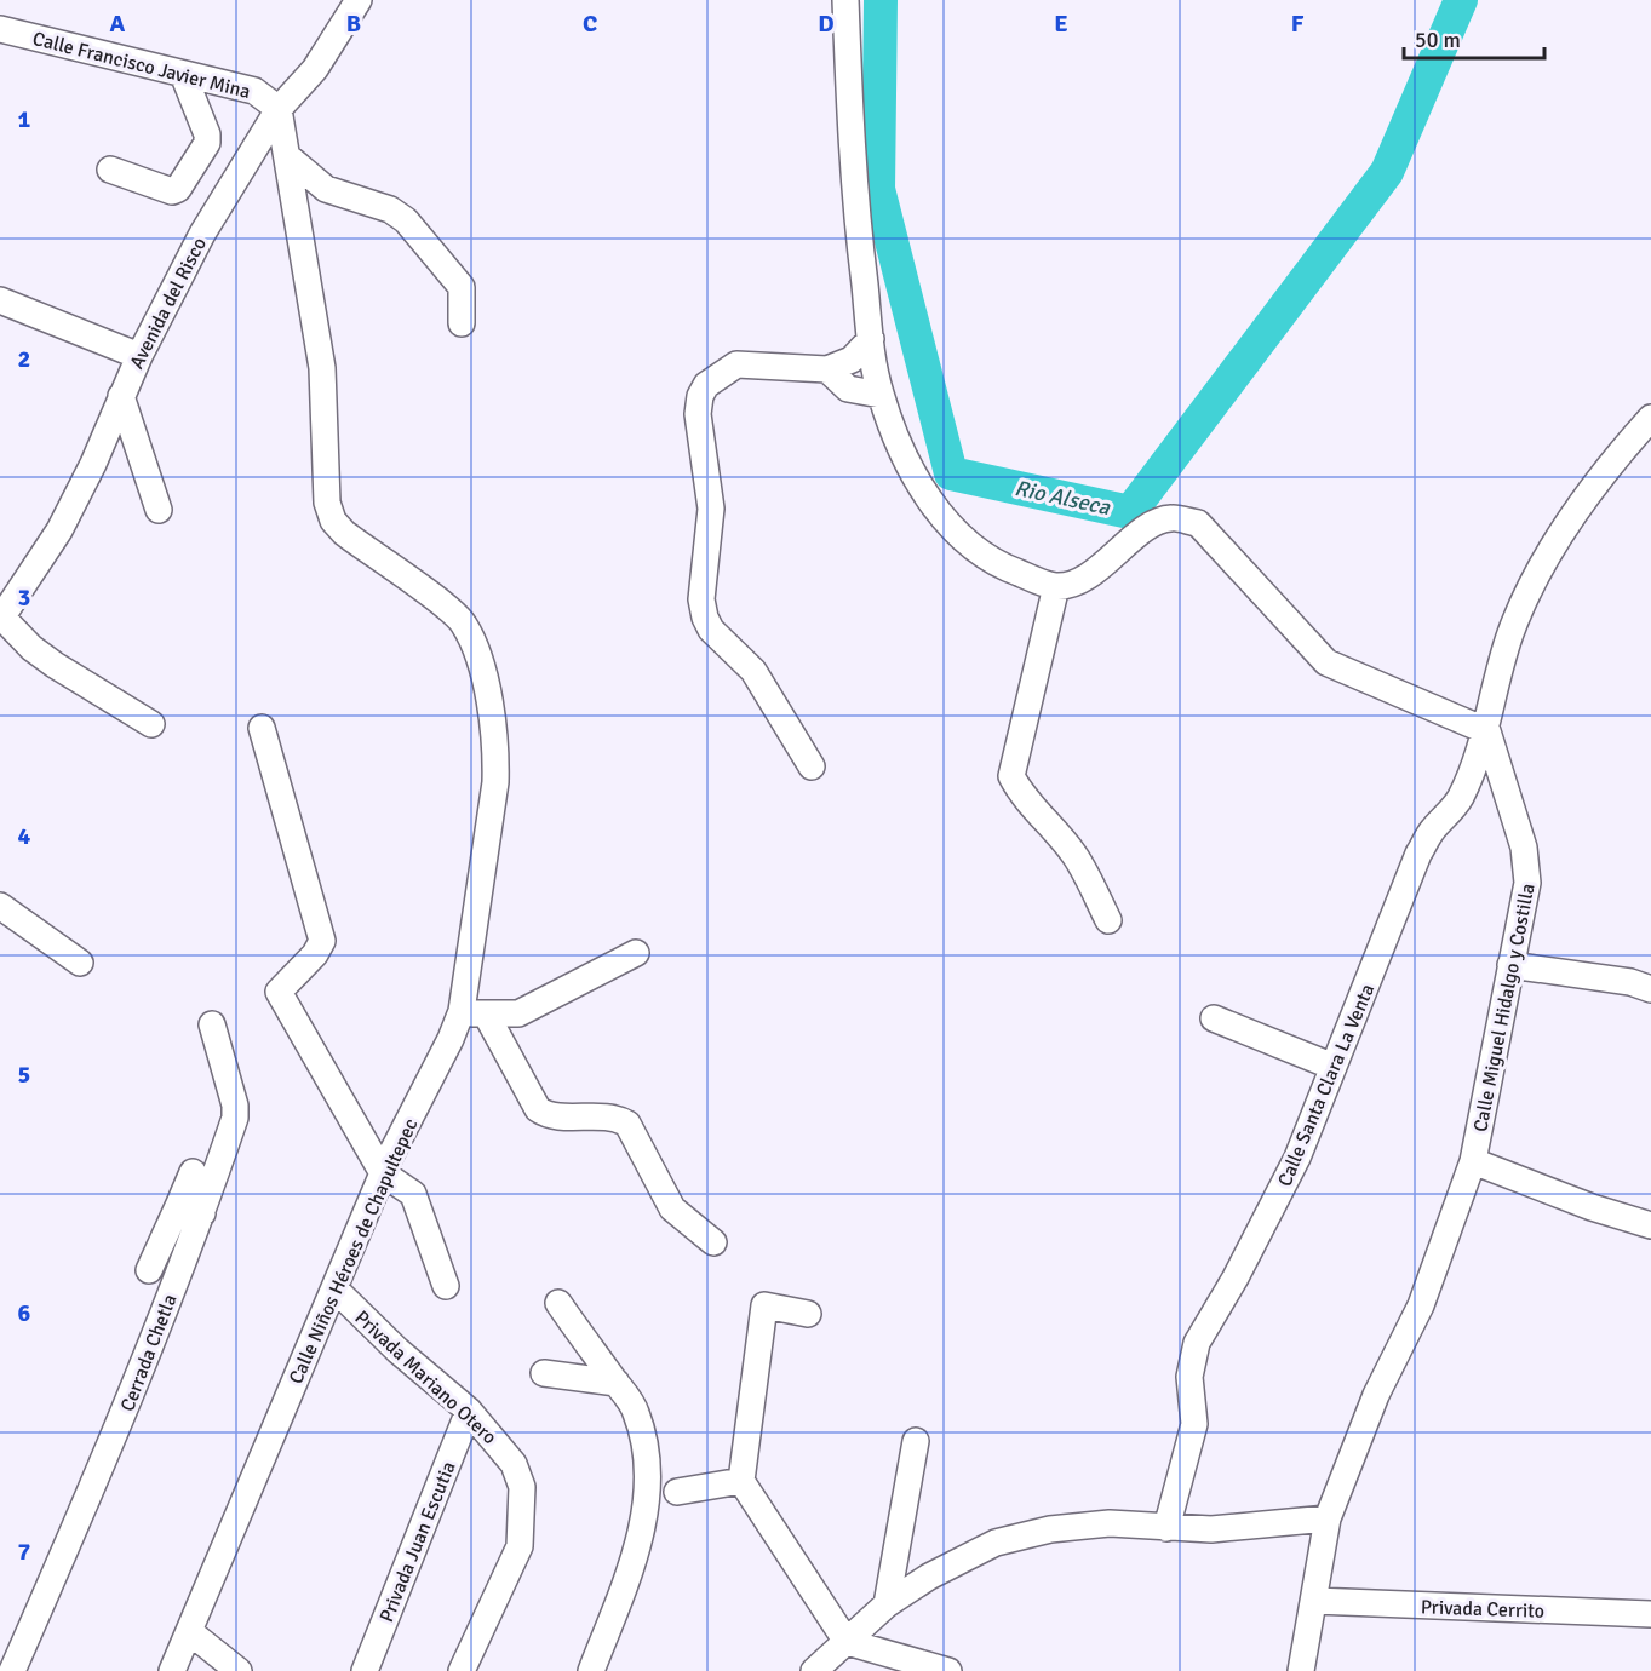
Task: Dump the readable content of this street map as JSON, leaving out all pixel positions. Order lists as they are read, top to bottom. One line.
{"streets":{"street":["Calle Francisco Javier Mina","Avenida del Risco","Calle Miguel Hidalgo y Costilla","Calle Santa Clara La Venta","Calle Niños Héroes de Chapultepec","Cerrada Chetla","Privada Mariano Otero","Privada Juan Escutia","Privada Cerrito"]},"crossings":[["Calle Francisco Javier Mina","Avenida del Risco"],["Calle Francisco Javier Mina","Calle Niños Héroes de Chapultepec"],["Avenida del Risco","Calle Niños Héroes de Chapultepec"],["Calle Miguel Hidalgo y Costilla","Calle Santa Clara La Venta"],["Calle Miguel Hidalgo y Costilla","Privada Cerrito"],["Calle Niños Héroes de Chapultepec","Privada Mariano Otero"],["Privada Mariano Otero","Privada Juan Escutia"]],"water":["Rio Alseca"],"scale_bar":"50 m","grid":{"columns":["A","B","C","D","E","F"],"rows":["1","2","3","4","5","6","7"]}}
